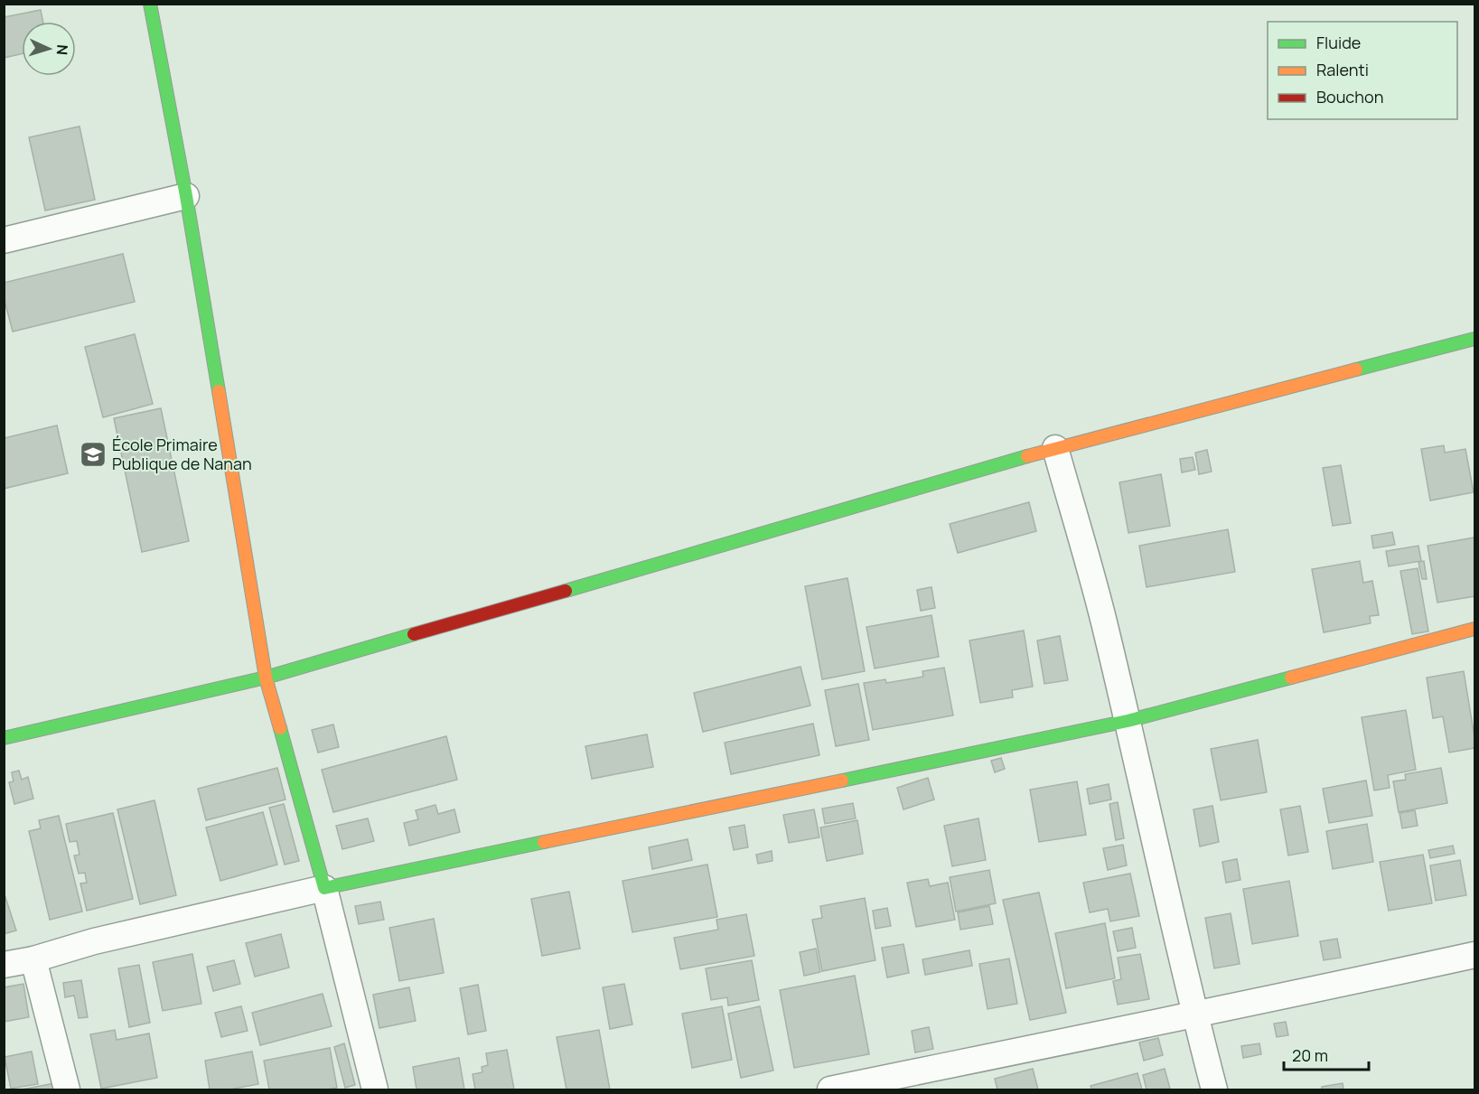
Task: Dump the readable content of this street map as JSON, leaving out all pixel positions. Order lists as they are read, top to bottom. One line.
{"places":{"school or university":["École Primaire Publique de Nanan"]},"legend":["Fluide","Ralenti","Bouchon"],"scale_bar":"20 m","north":"right"}
